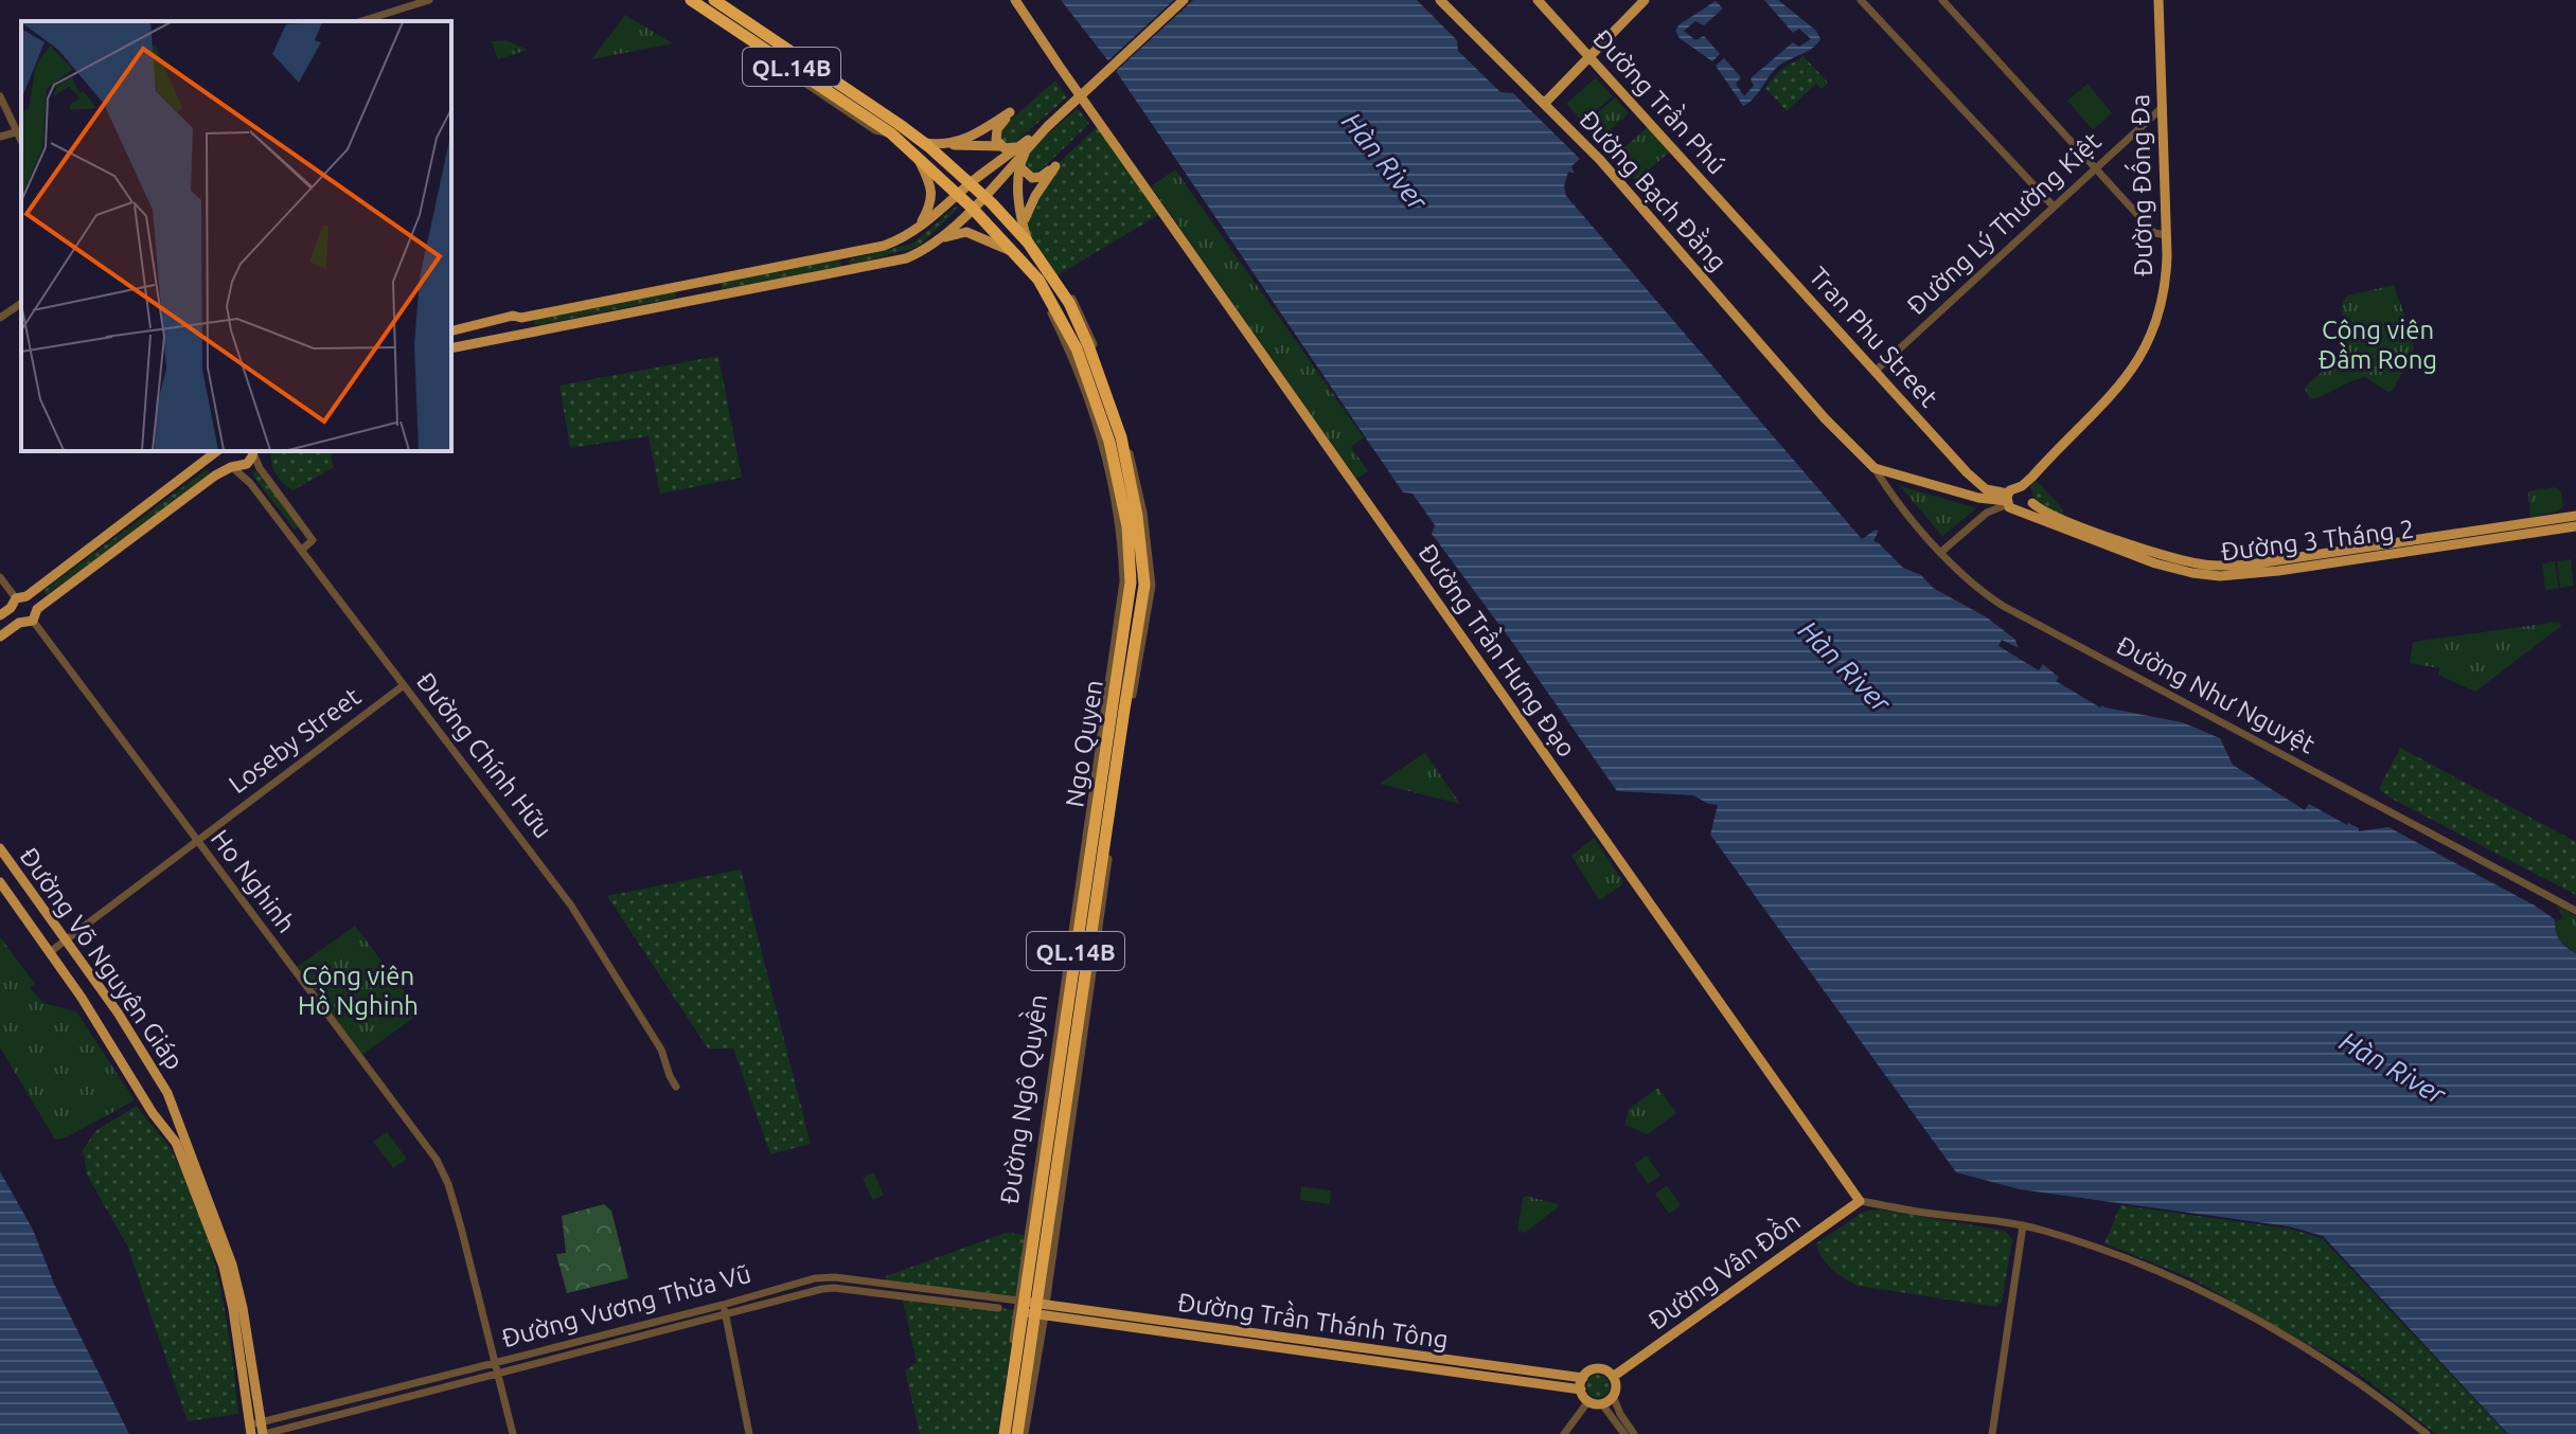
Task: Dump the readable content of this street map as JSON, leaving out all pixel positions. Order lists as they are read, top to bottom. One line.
{"streets":{"highway":["QL.14B","Ngo Quyen"],"main road":["Đường Trần Phú","Đường Đống Đa","Đường Bạch Đằng","Tran Phu Street","Đường 3 Tháng 2","Đường Trần Hưng Đạo","Đường Võ Nguyên Giáp","Đường Vân Đồn","Đường Trần Thánh Tông"],"street":["Đường Lý Thường Kiệt","Đường Như Nguyệt","Loseby Street","Đường Chính Hữu","Ho Nghinh","Đường Vương Thừa Vũ"]},"crossings":[["QL.14B","Ngo Quyen"],["Đường Trần Phú","Đường Lý Thường Kiệt"],["Đường Trần Phú","Tran Phu Street"],["Đường Đống Đa","Đường Bạch Đằng"],["Đường Đống Đa","Đường Lý Thường Kiệt"],["Đường Đống Đa","Tran Phu Street"],["Đường Đống Đa","Đường 3 Tháng 2"],["Đường Bạch Đằng","Tran Phu Street"],["Đường Bạch Đằng","Đường 3 Tháng 2"],["Đường Bạch Đằng","Đường Như Nguyệt"],["Đường Lý Thường Kiệt","Tran Phu Street"],["Tran Phu Street","Đường 3 Tháng 2"],["Đường Trần Hưng Đạo","Đường Vân Đồn"],["Loseby Street","Đường Chính Hữu"],["Loseby Street","Ho Nghinh"],["Loseby Street","Đường Võ Nguyên Giáp"],["Ngo Quyen","Đường Vương Thừa Vũ"],["Ngo Quyen","Đường Trần Thánh Tông"],["Ho Nghinh","Đường Vương Thừa Vũ"],["Đường Võ Nguyên Giáp","Đường Vương Thừa Vũ"],["Đường Vân Đồn","Đường Trần Thánh Tông"],["Đường Vương Thừa Vũ","Đường Trần Thánh Tông"]],"water":["Hàn River"],"parks":["Công viên Đầm Rong","Công viên Hồ Nghinh"]}
